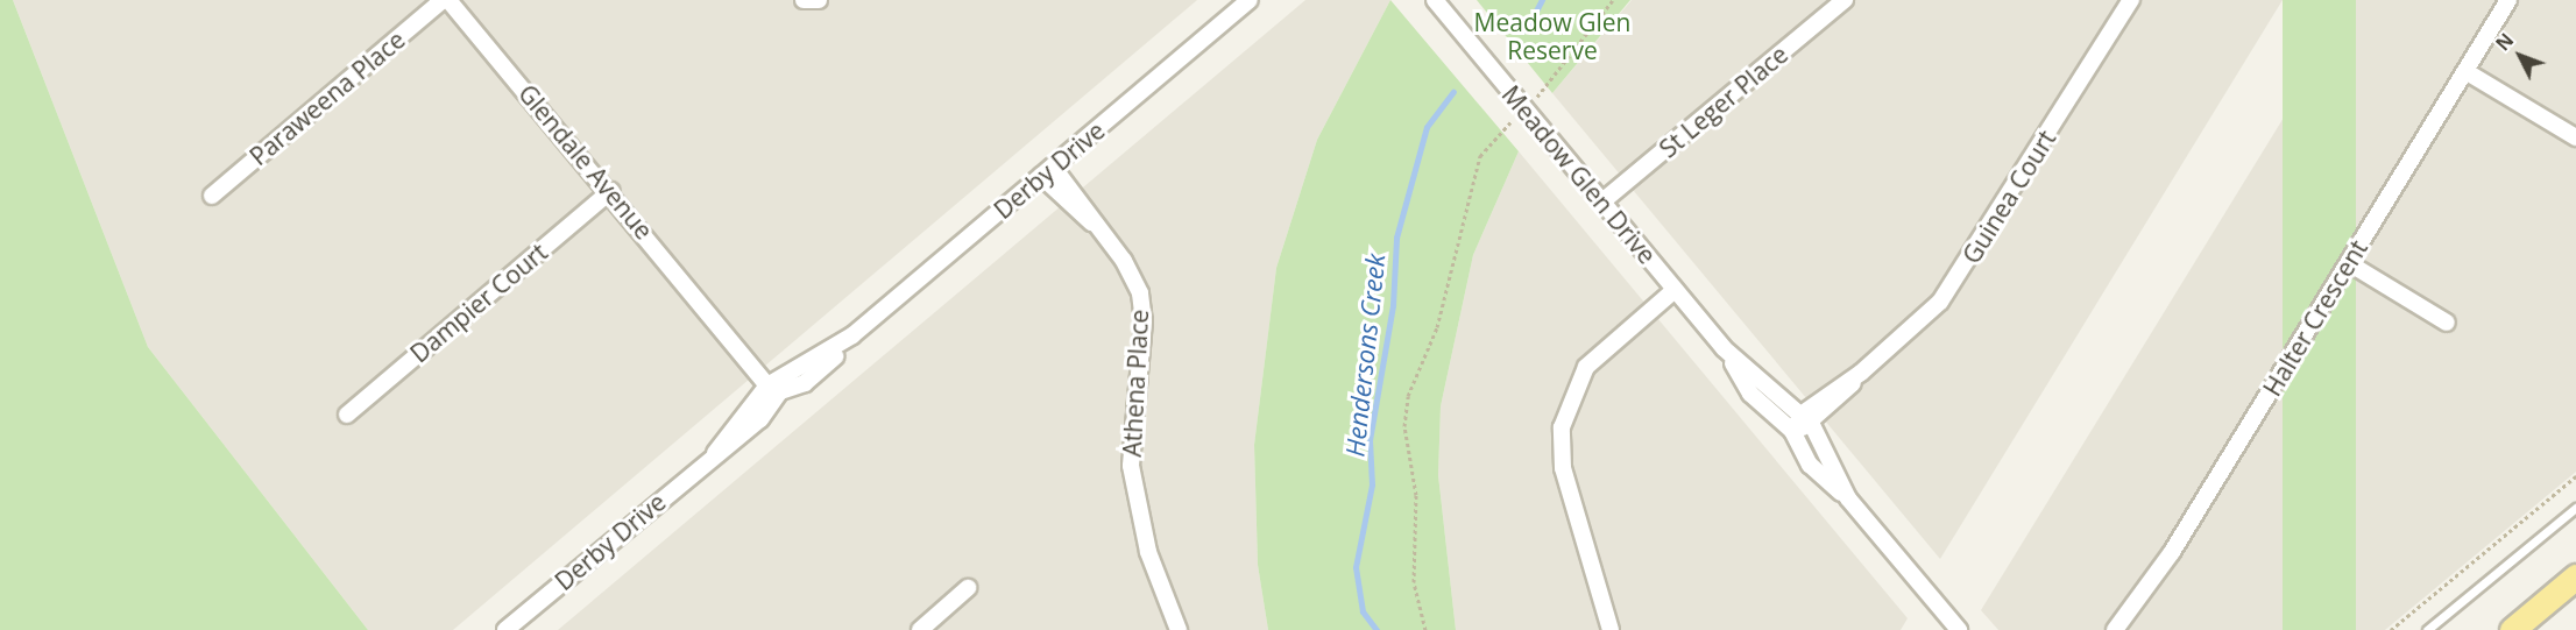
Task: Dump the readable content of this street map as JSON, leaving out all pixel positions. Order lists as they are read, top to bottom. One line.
{"streets":{"street":["Paraweena Place","St Leger Place","Glendale Avenue","Derby Drive","Meadow Glen Drive","Guinea Court","Dampier Court","Halter Crescent","Athena Place"]},"crossings":[["Paraweena Place","Glendale Avenue"],["St Leger Place","Meadow Glen Drive"],["Glendale Avenue","Derby Drive"],["Glendale Avenue","Dampier Court"],["Derby Drive","Athena Place"],["Meadow Glen Drive","Guinea Court"]],"water":["Hendersons Creek"],"parks":["Meadow Glen Reserve"],"north":"top left"}
